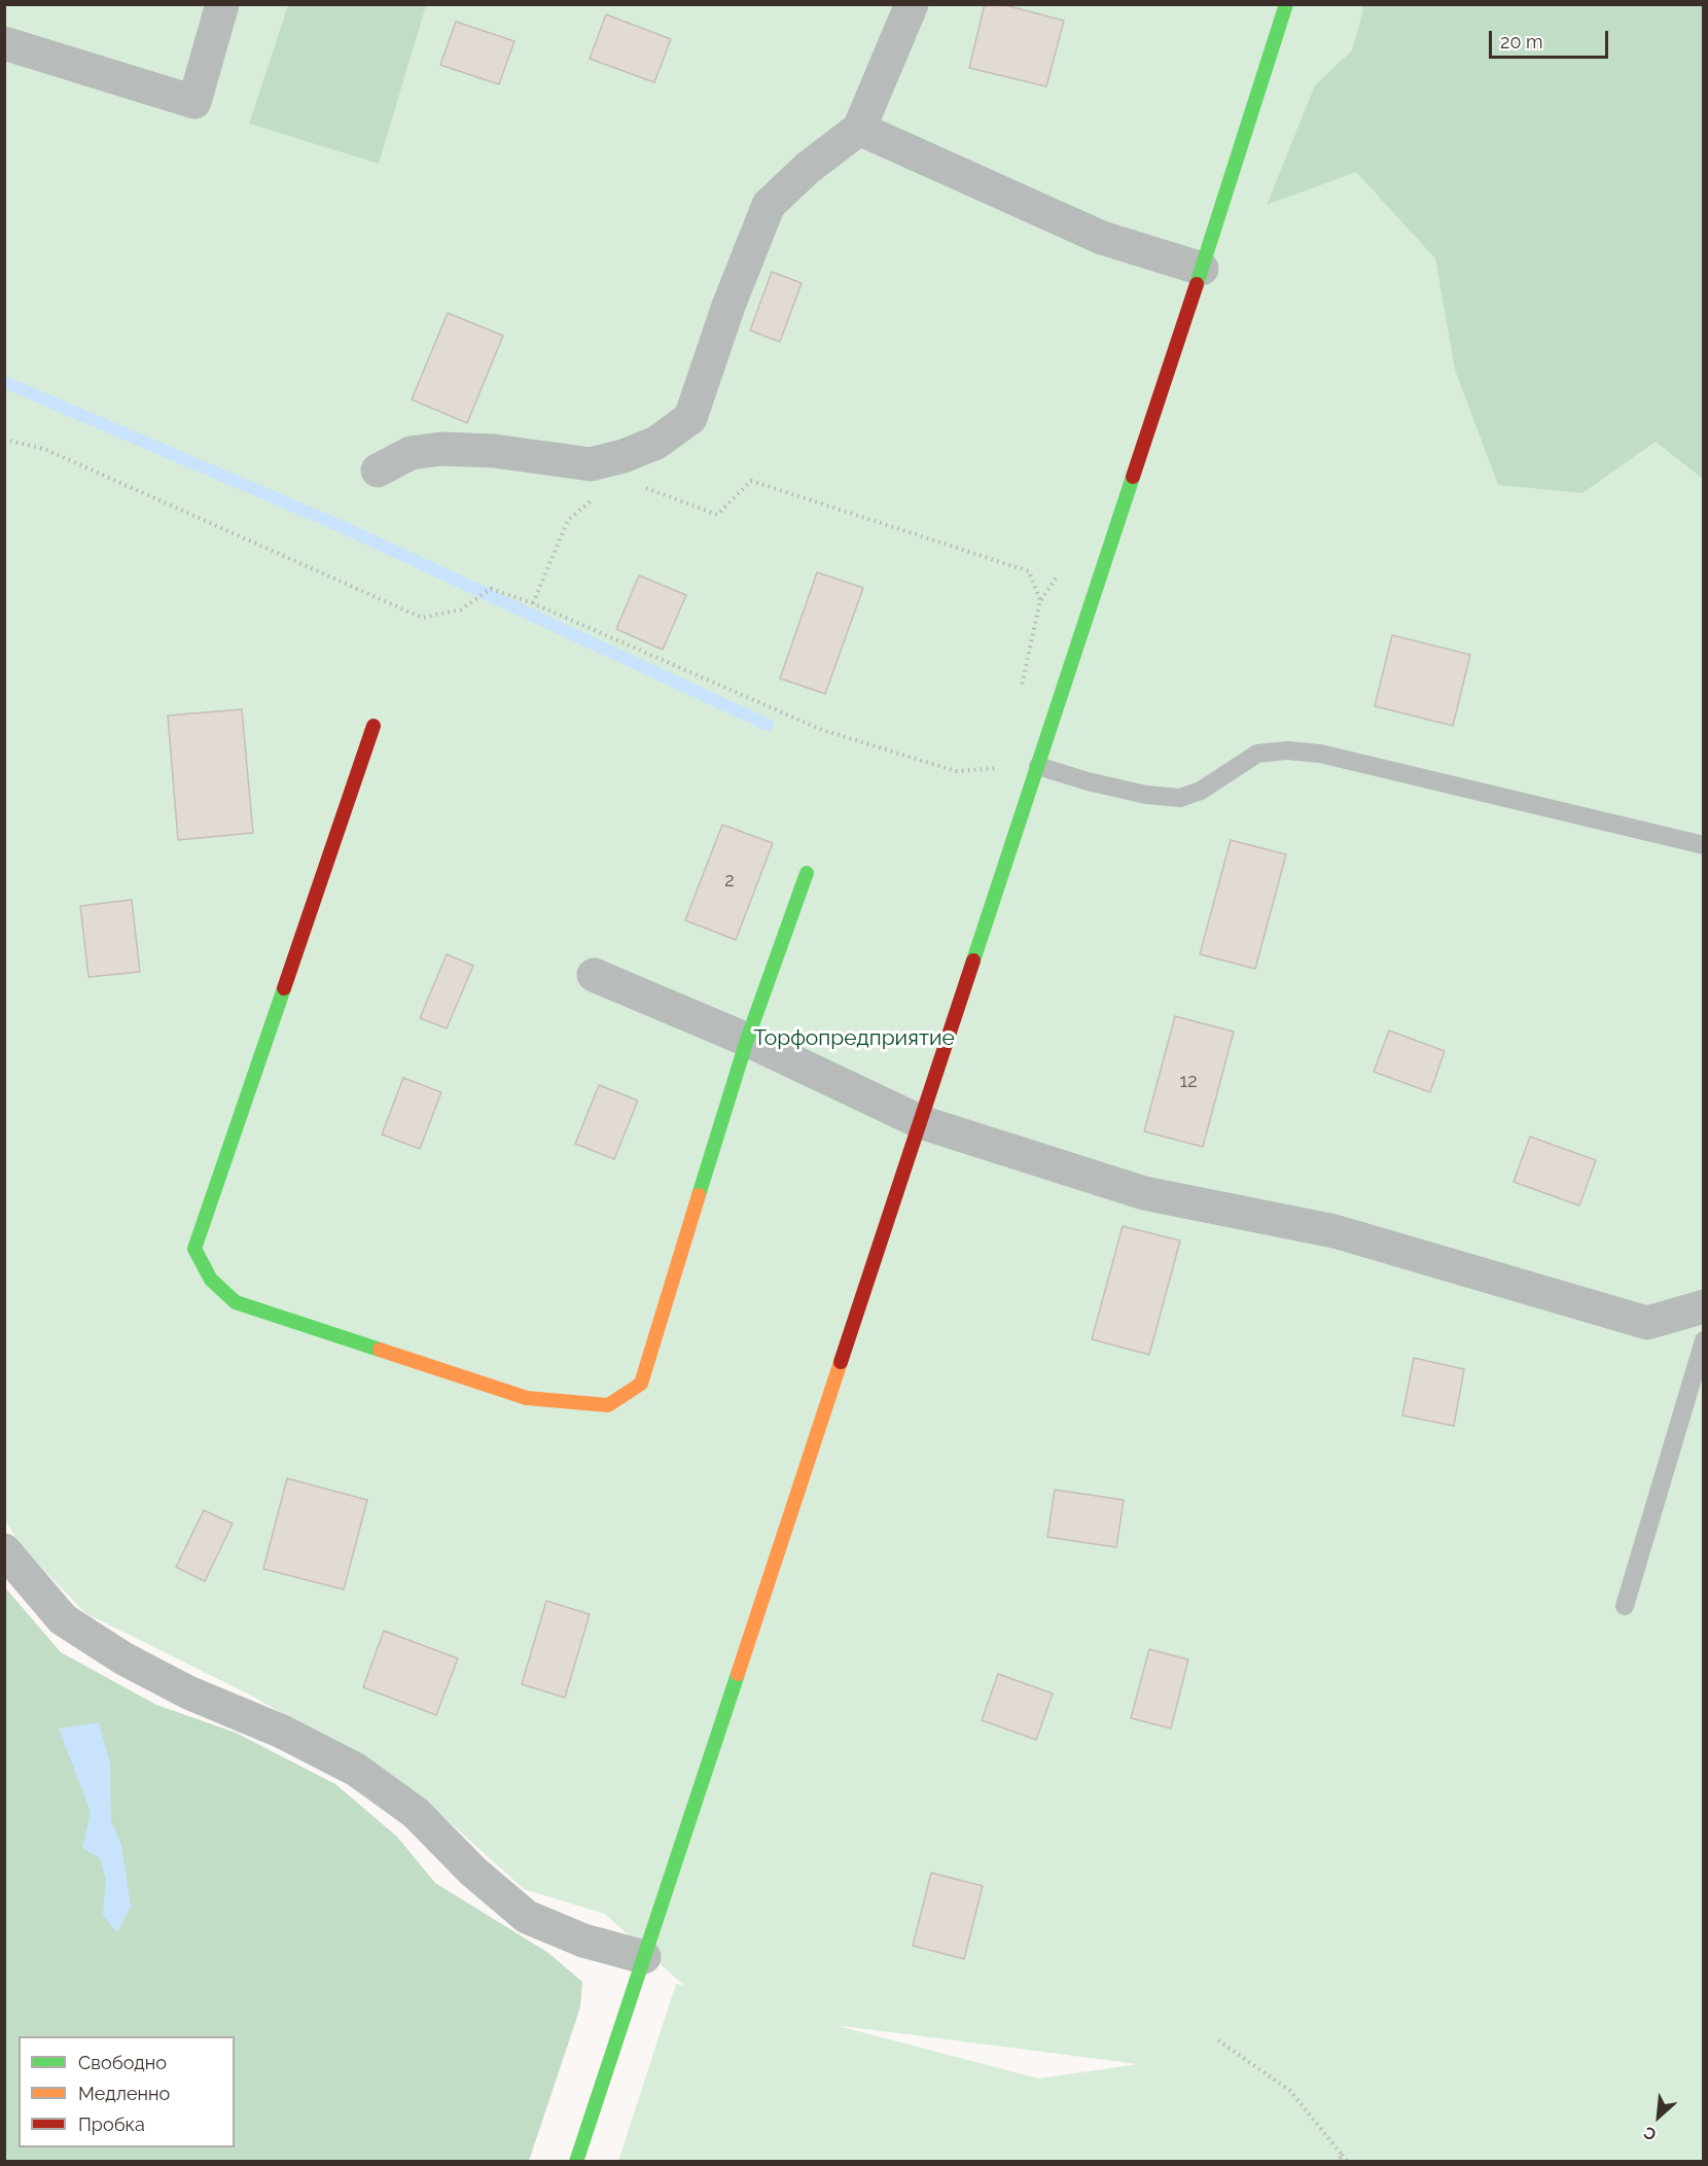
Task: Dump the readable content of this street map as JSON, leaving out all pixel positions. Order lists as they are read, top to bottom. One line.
{"parks":["Торфопредприятие"],"house_numbers":["2","12"],"legend":["Свободно","Медленно","Пробка"],"scale_bar":"20 m","north":"bottom left"}
